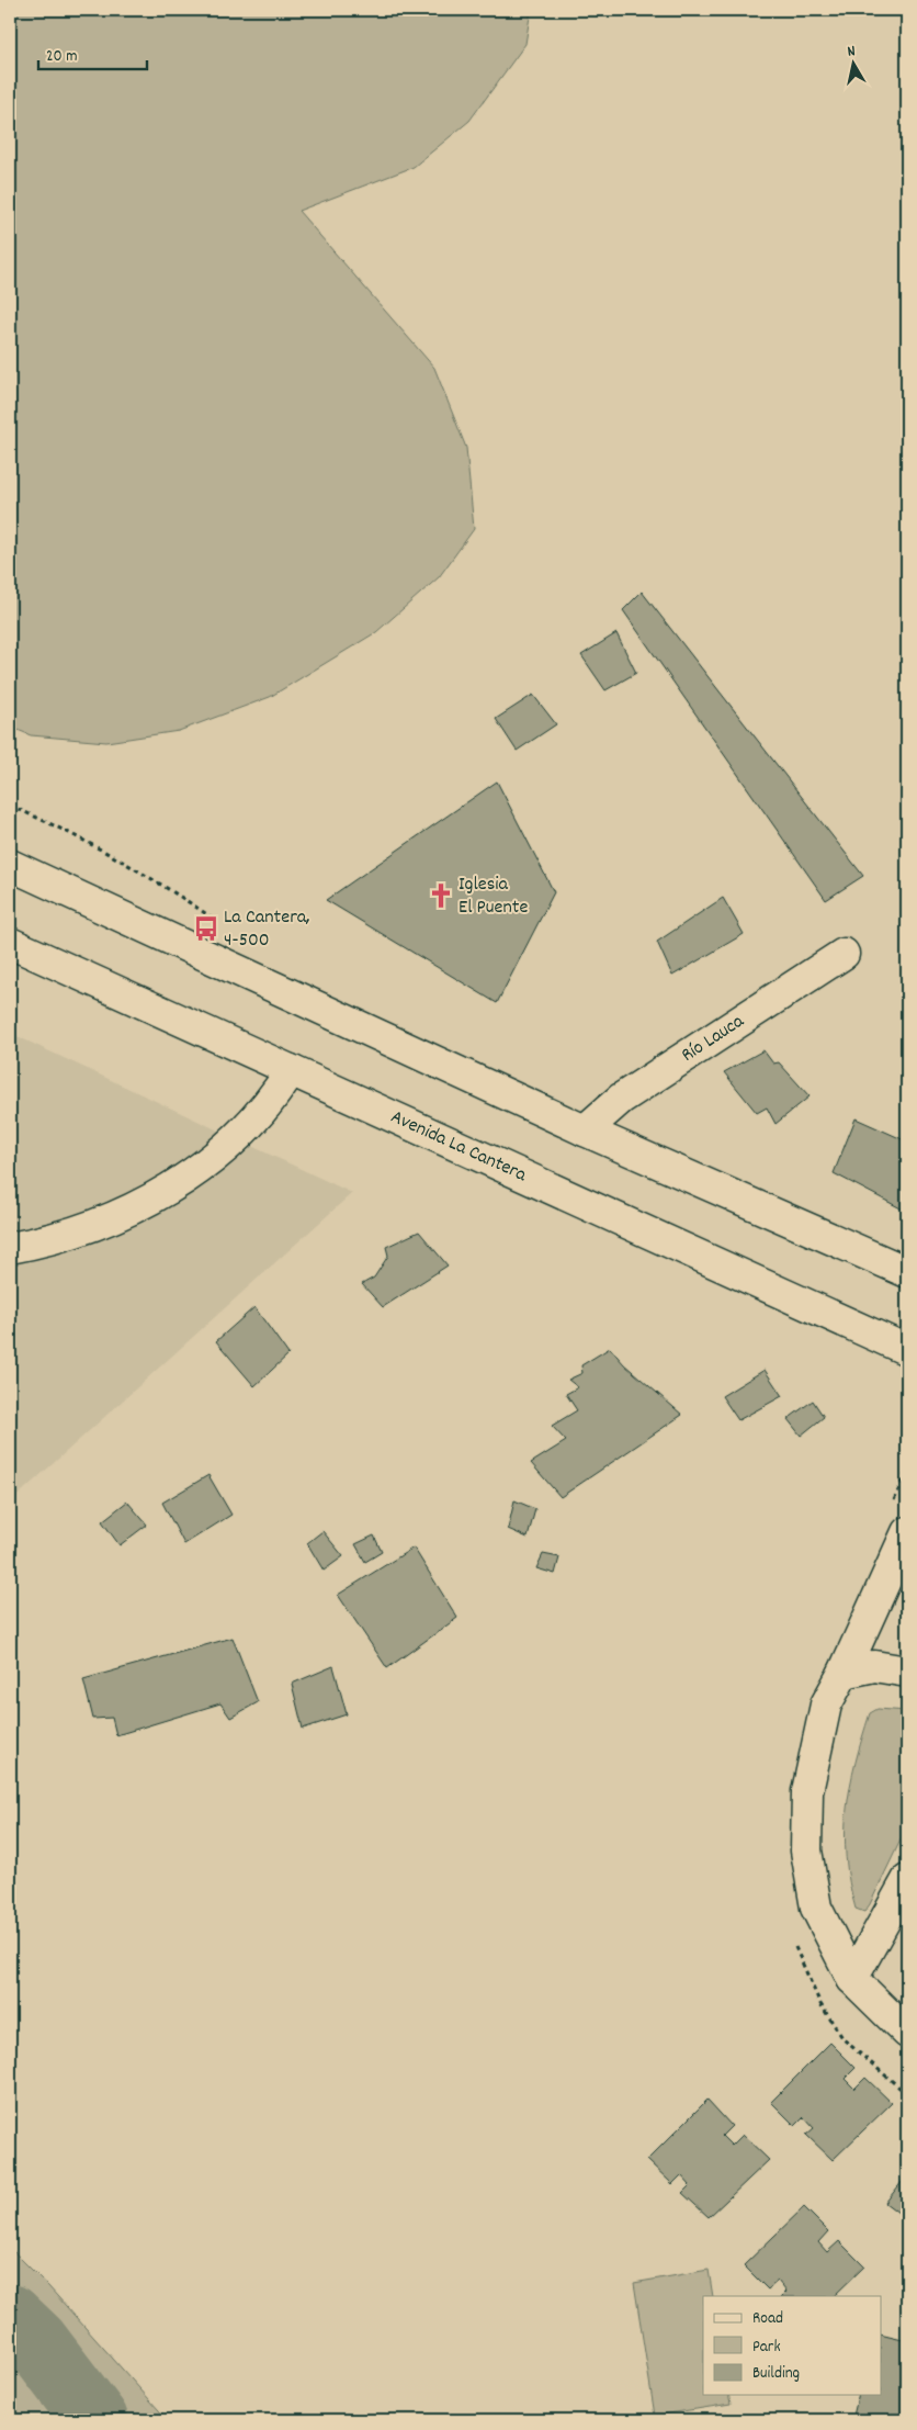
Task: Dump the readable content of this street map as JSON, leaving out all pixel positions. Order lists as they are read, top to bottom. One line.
{"streets":{"main road":["Río Lauca","Avenida La Cantera"]},"places":{"church":["Iglesia El Puente"],"bus stop":["La Cantera, 4-500"]},"legend":["Road","Park","Building"],"scale_bar":"20 m","north":"top"}
